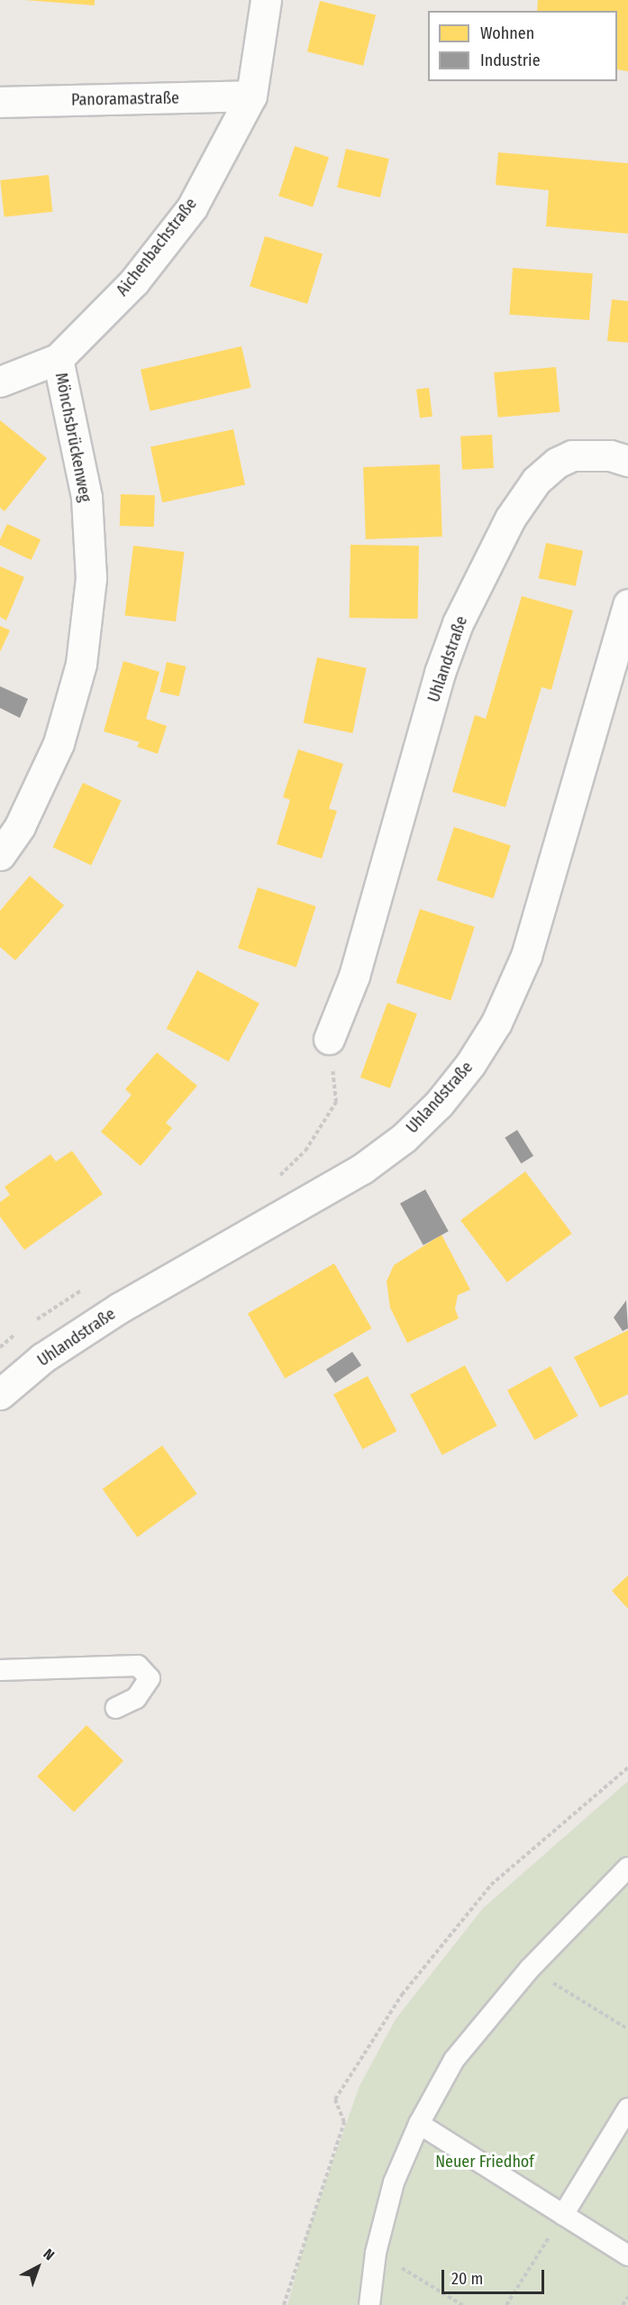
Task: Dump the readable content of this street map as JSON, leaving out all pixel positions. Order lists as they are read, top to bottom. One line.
{"streets":{"street":["Panoramastraße","Aichenbachstraße","Mönchsbrückenweg","Uhlandstraße"]},"crossings":[["Panoramastraße","Aichenbachstraße"],["Aichenbachstraße","Mönchsbrückenweg"]],"parks":["Neuer Friedhof"],"legend":["Wohnen","Industrie"],"scale_bar":"20 m","north":"top right"}
